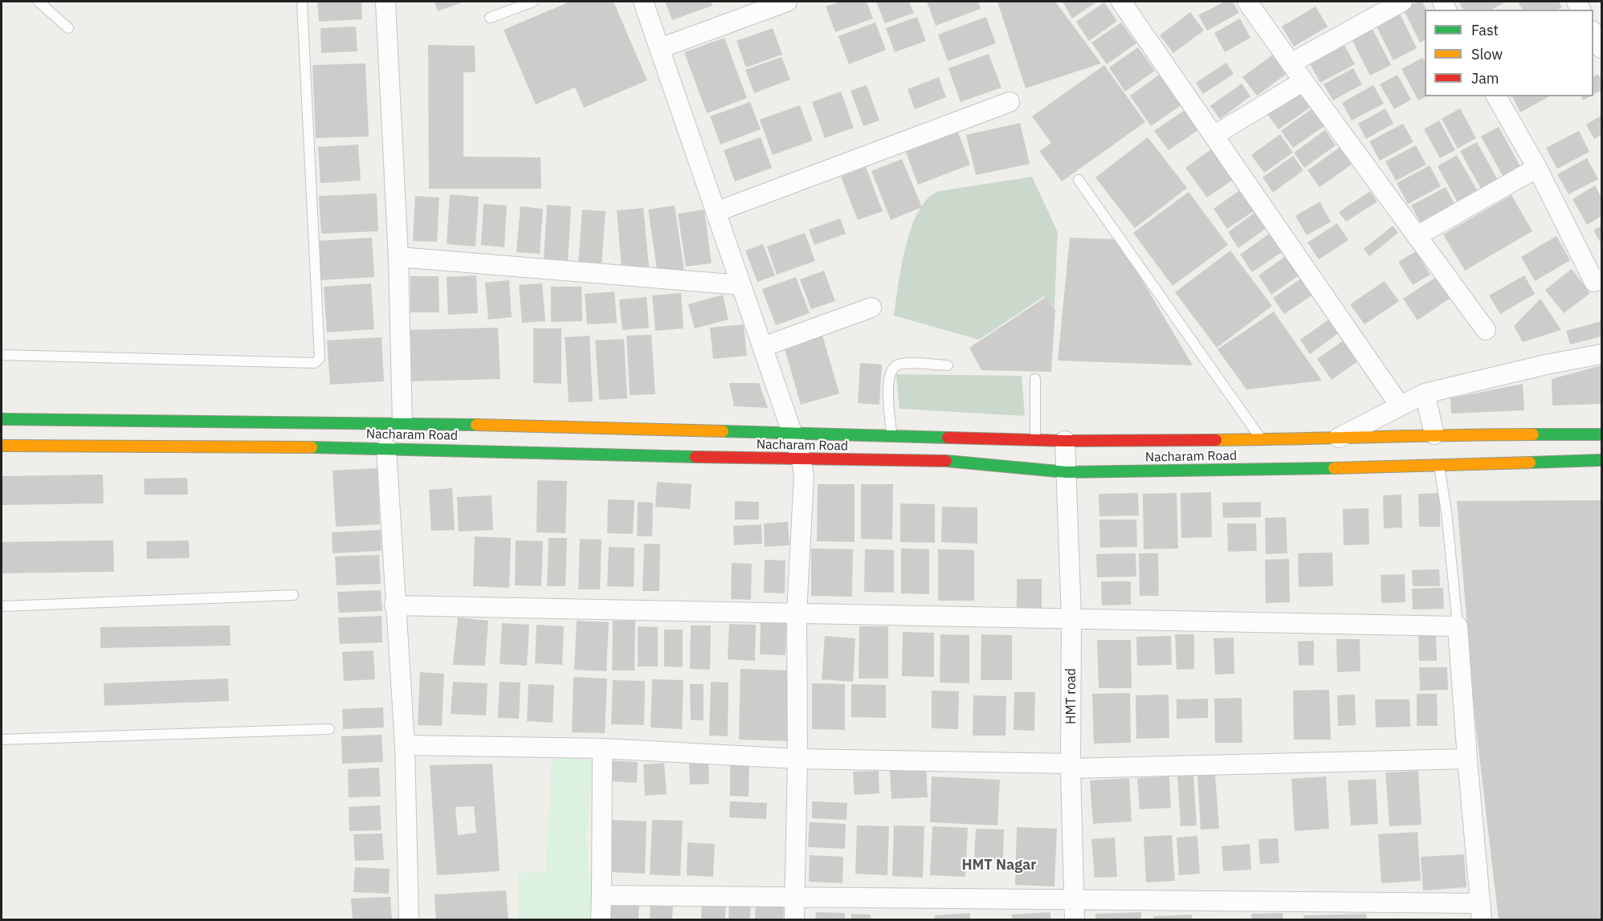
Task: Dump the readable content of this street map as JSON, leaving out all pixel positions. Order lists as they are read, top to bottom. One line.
{"streets":{"main road":["Nacharam Road"],"street":["HMT road"]},"crossings":[["Nacharam Road","HMT road"]],"districts":["HMT Nagar"],"legend":["Fast","Slow","Jam"]}
